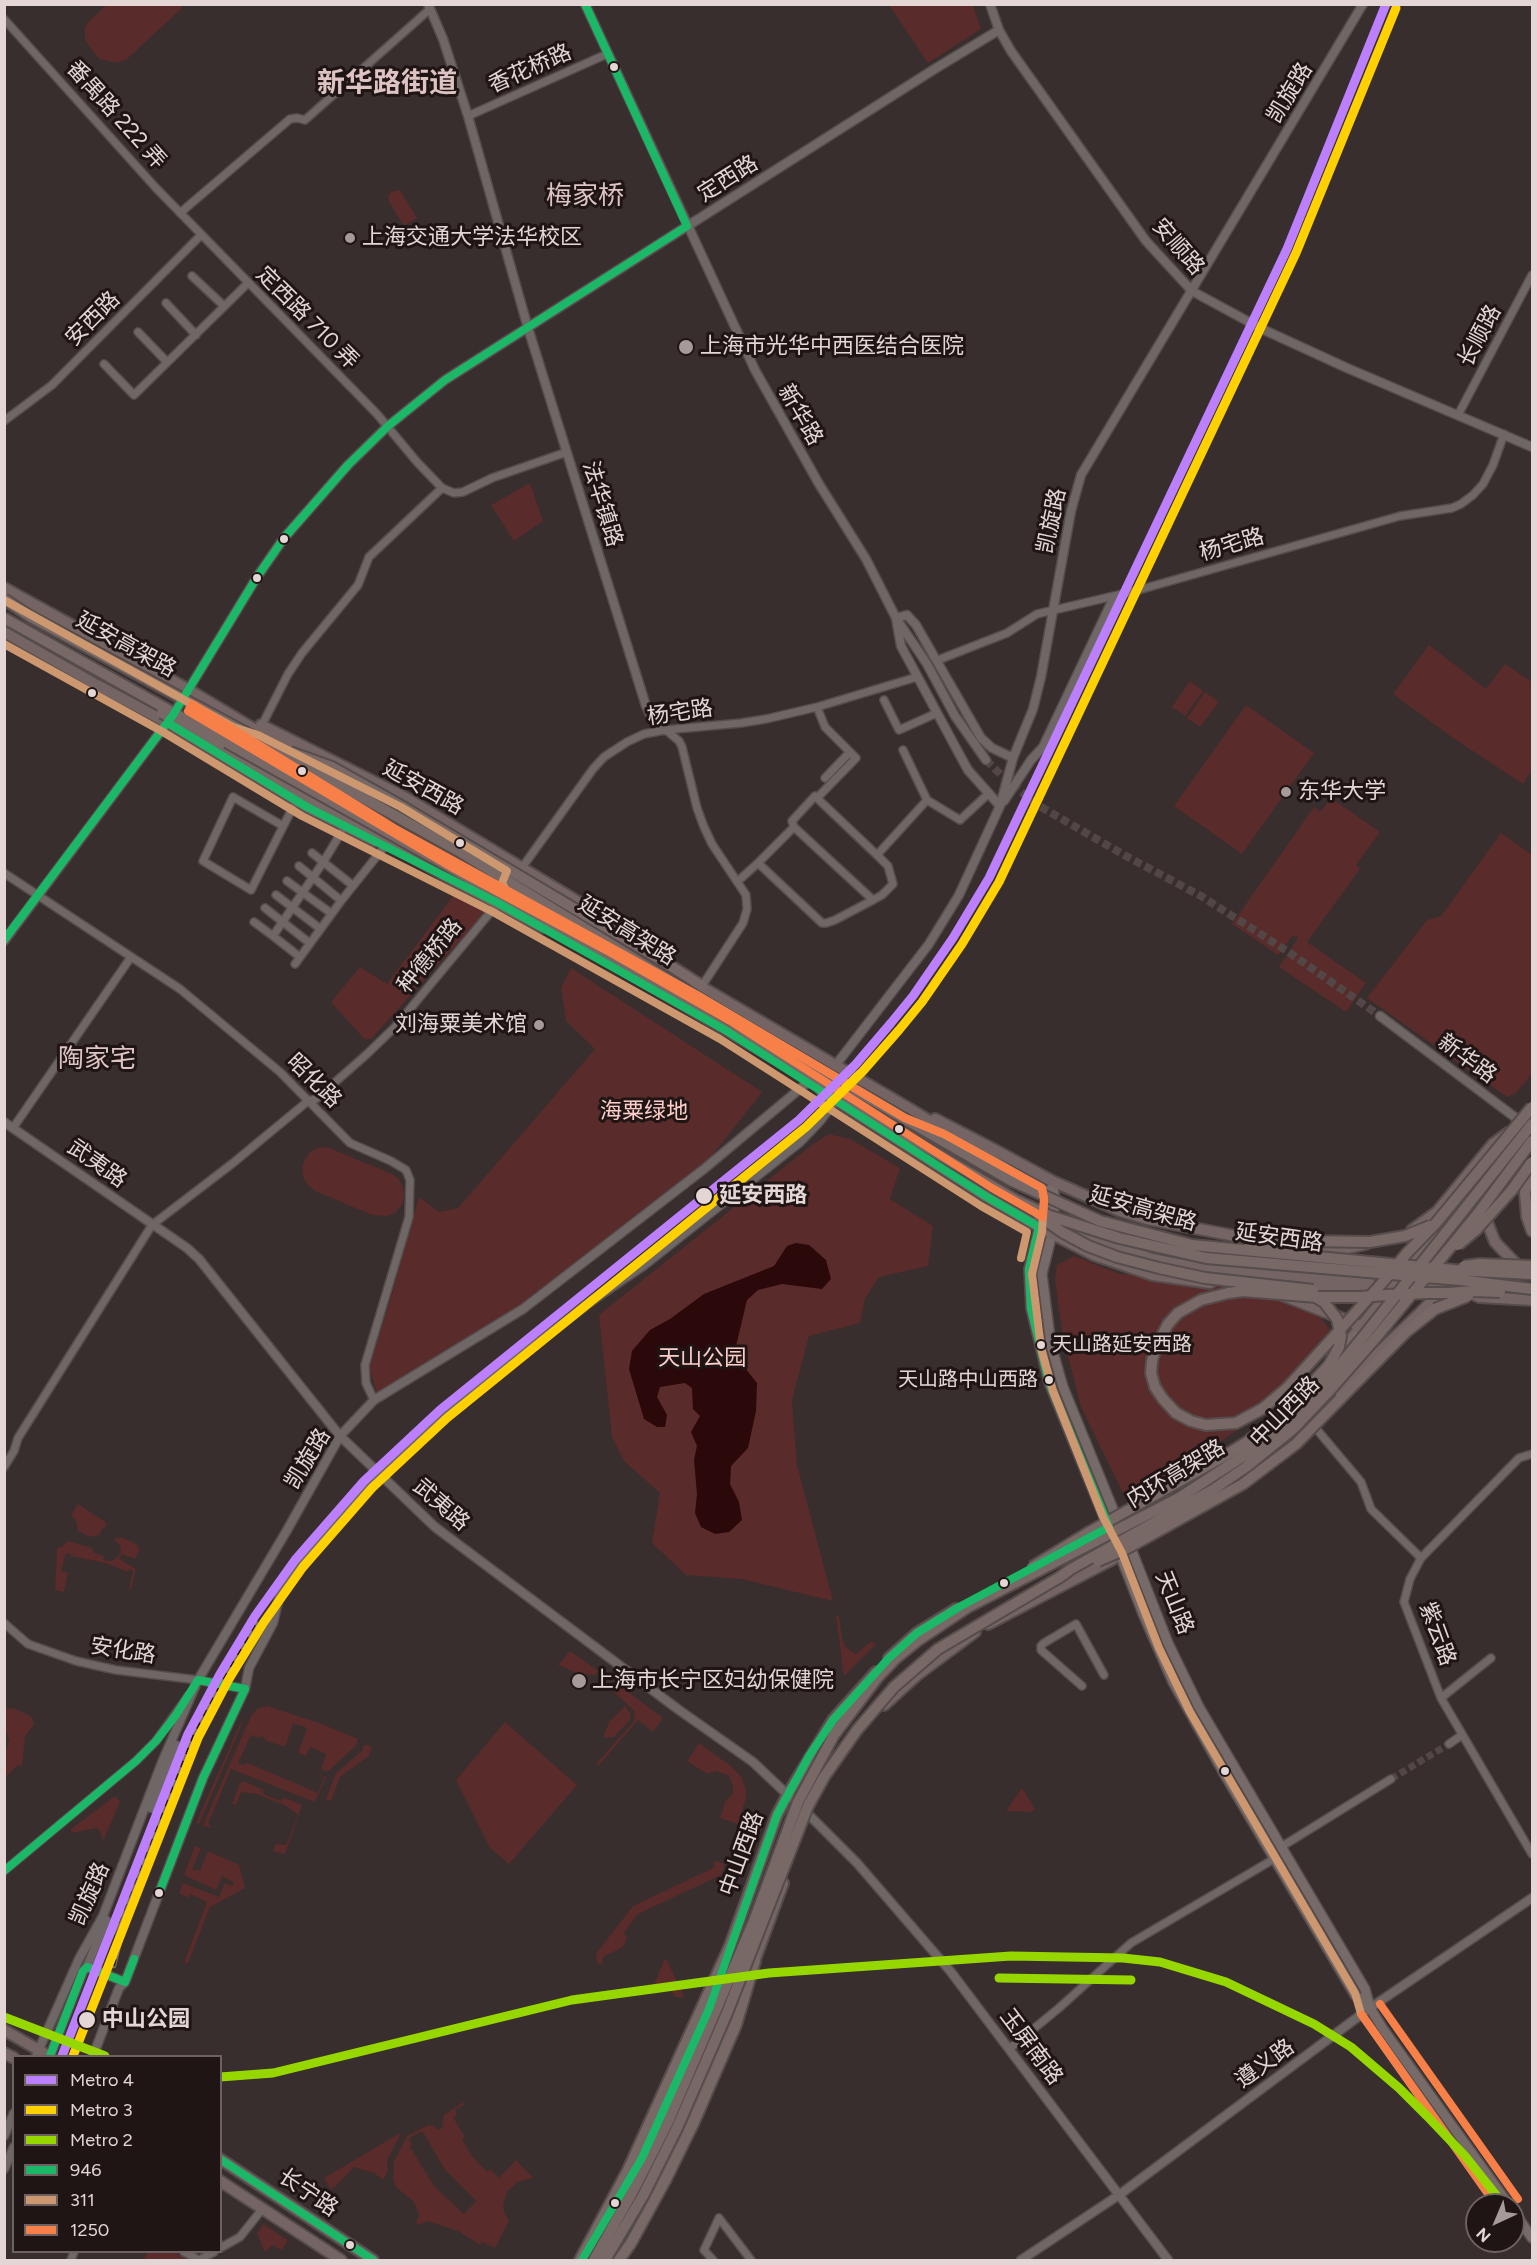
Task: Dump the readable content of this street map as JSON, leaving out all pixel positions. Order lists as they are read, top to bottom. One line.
{"streets":{"highway":["延安高架路","内环高架路"],"main road":["延安西路","中山西路","天山路","长宁路"],"street":["香花桥路","凯旋路","番禺路 222 弄","定西路","安顺路","定西路 710 弄","安西路","长顺路","新华路","法华镇路","杨宅路","种德桥路","昭化路","武夷路","紫云路","安化路","玉屏南路","遵义路"]},"crossings":[["香花桥路","新华路"],["香花桥路","法华镇路"],["凯旋路","安顺路"],["凯旋路","杨宅路"],["凯旋路","延安西路"],["凯旋路","昭化路"],["凯旋路","武夷路"],["凯旋路","安化路"],["番禺路 222 弄","定西路 710 弄"],["番禺路 222 弄","安西路"],["定西路","安顺路"],["定西路","定西路 710 弄"],["定西路","新华路"],["定西路","法华镇路"],["定西路","延安西路"],["定西路","昭化路"],["安顺路","长顺路"],["安顺路","杨宅路"],["定西路 710 弄","安西路"],["新华路","中山西路"],["新华路","内环高架路"],["法华镇路","杨宅路"],["法华镇路","延安西路"],["杨宅路","延安西路"],["延安高架路","延安西路"],["延安西路","种德桥路"],["延安西路","中山西路"],["延安西路","天山路"],["种德桥路","昭化路"],["种德桥路","武夷路"],["武夷路","中山西路"],["武夷路","玉屏南路"],["中山西路","内环高架路"],["中山西路","天山路"],["中山西路","玉屏南路"],["天山路","遵义路"],["玉屏南路","遵义路"]],"districts":["新华路街道","梅家桥","陶家宅"],"parks":["海粟绿地","天山公园"],"places":["上海交通大学法华校区","上海市光华中西医结合医院","东华大学","刘海粟美术馆","延安西路","天山路延安西路","天山路中山西路","上海市长宁区妇幼保健院","中山公园"],"lines":["metro line 4","transit line 946","metro line 3","transit line 311","transit line 1250","metro line 2"],"legend":["Metro 4","Metro 3","Metro 2","946","311","1250"],"north":"bottom left"}
